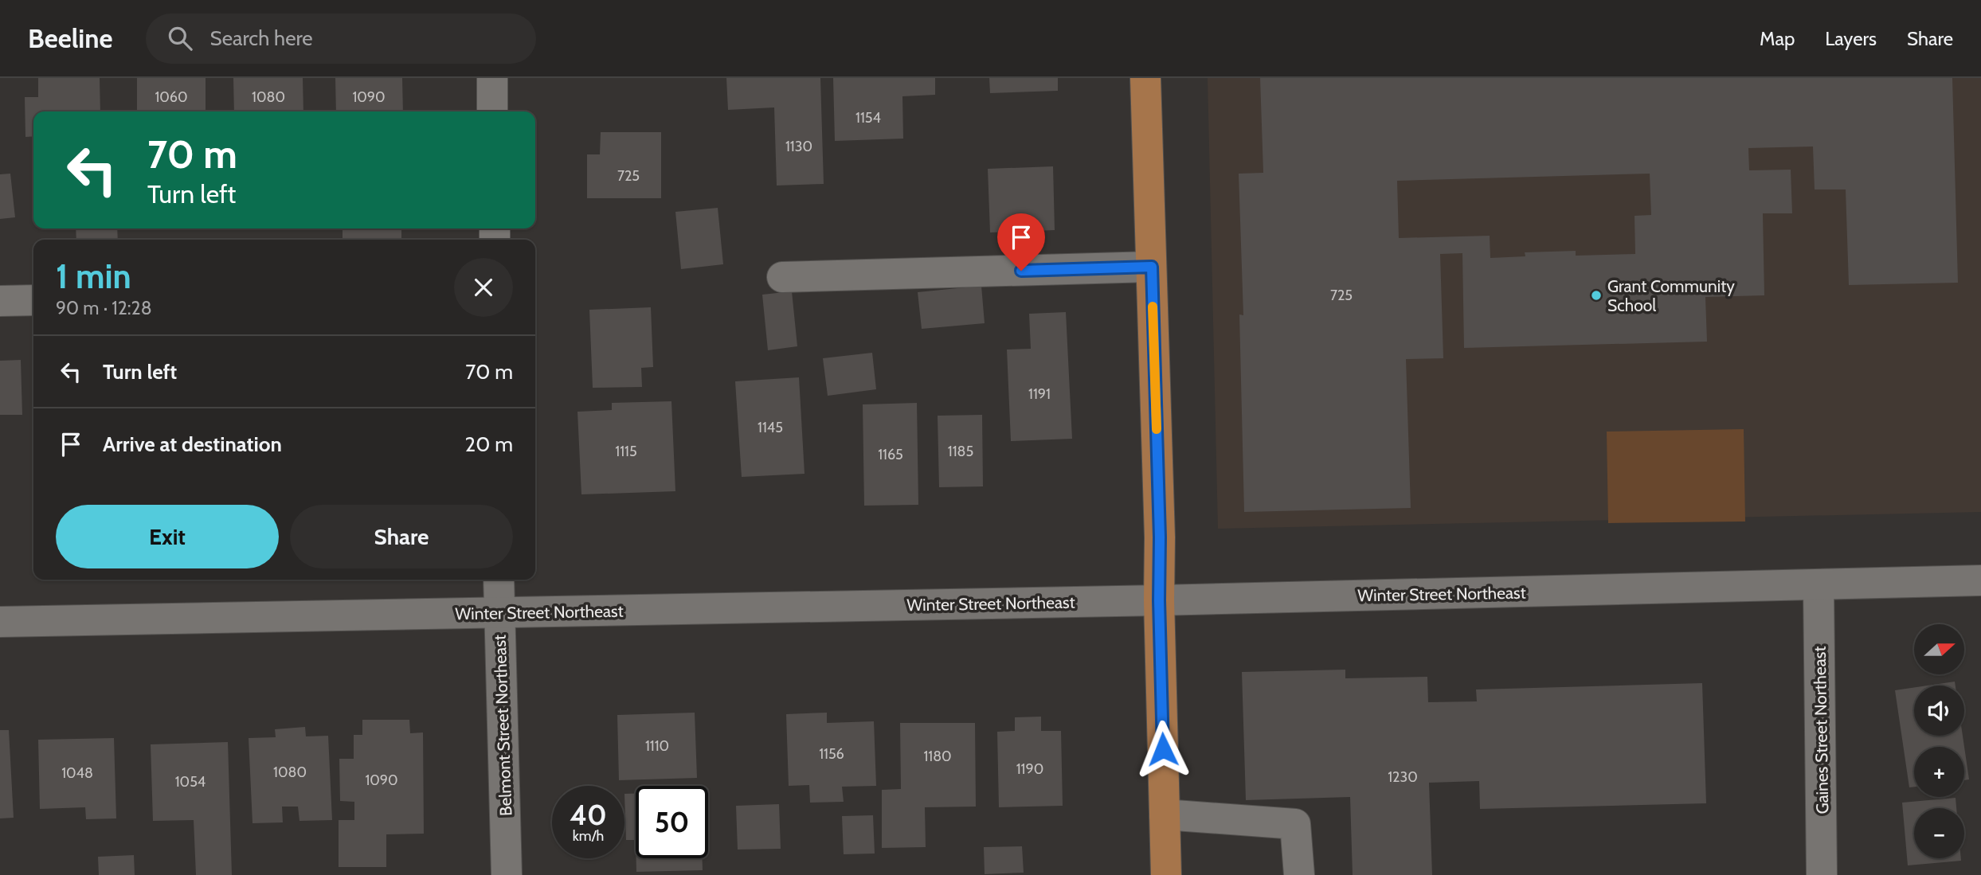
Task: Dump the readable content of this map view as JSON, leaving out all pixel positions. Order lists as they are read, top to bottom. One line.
{"streets":{"street":["Winter Street Northeast","Belmont Street Northeast","Gaines Street Northeast"]},"crossings":[["Winter Street Northeast","Belmont Street Northeast"],["Winter Street Northeast","Gaines Street Northeast"]],"places":["Grant Community School"],"house_numbers":["1060","1080","1090","1154","1130","725","725","1191","1145","1115","1185","1165","1110","1156","1180","1190","1080","1048","1230","1090","1054"],"north":"right","page":{"header":"Beeline","search":"Search here","nav":["Map","Layers","Share"],"turn":["70 m","Turn left"],"heading":["1 min","90 m · 12:28"],"list":[{"name":"Turn left","value":"70 m"},{"name":"Arrive at destination","value":"20 m"}],"buttons":["Exit","Share"],"map_buttons":["+","−"],"speed":"40 km/h","limit":"50"}}
